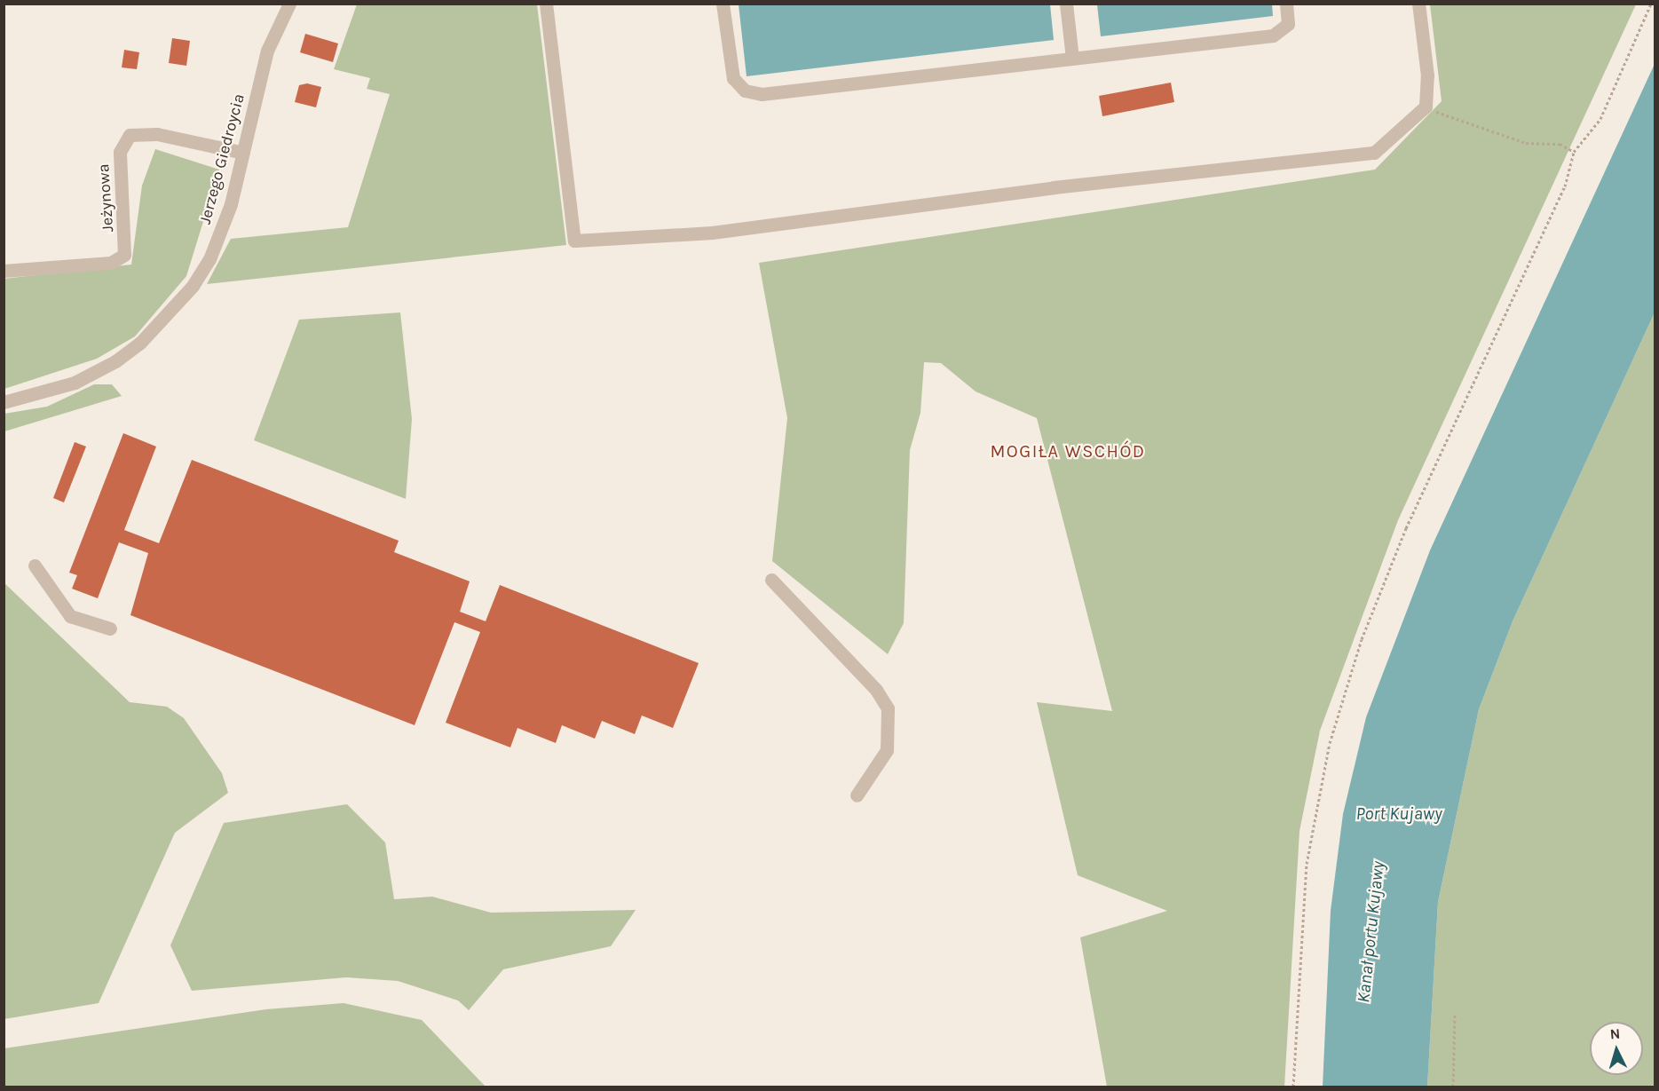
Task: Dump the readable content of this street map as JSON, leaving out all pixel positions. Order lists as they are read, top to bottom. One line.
{"streets":{"street":["Jerzego Giedroycia","Jeżynowa"]},"crossings":[["Jerzego Giedroycia","Jeżynowa"]],"districts":["MOGIŁA WSCHÓD"],"water":["Port Kujawy","Kanał portu Kujawy"],"north":"top"}
